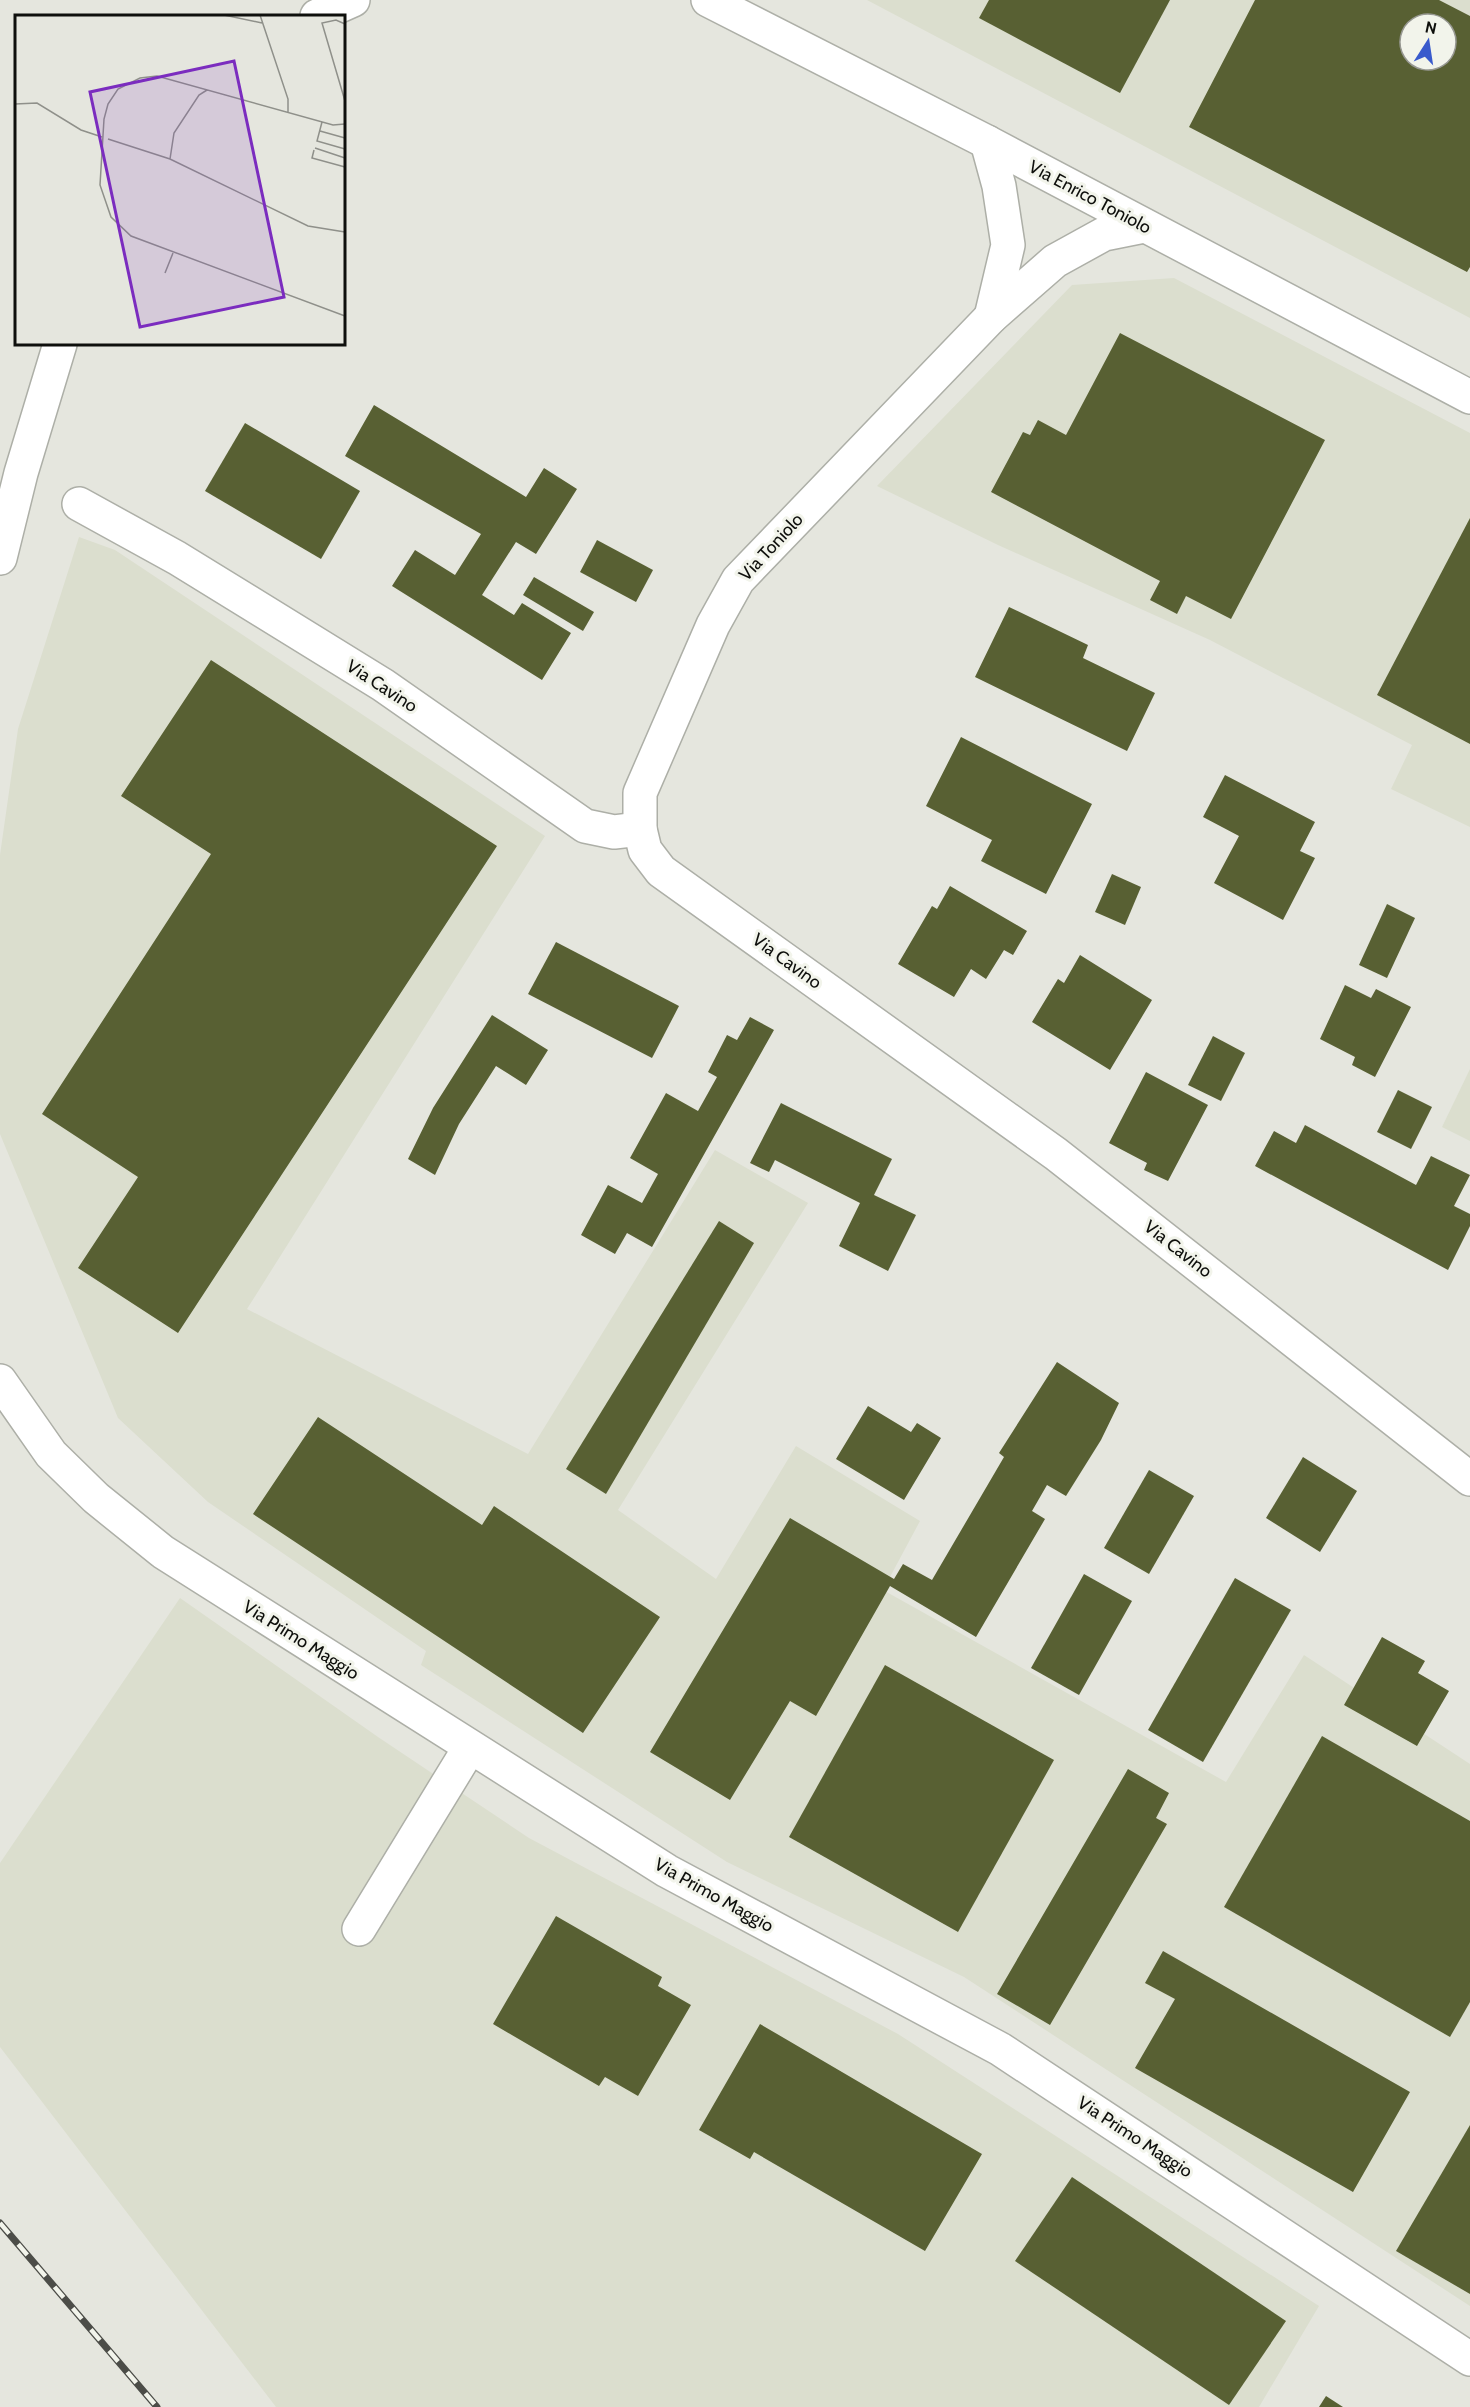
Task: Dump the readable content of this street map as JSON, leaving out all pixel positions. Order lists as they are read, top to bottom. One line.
{"streets":{"street":["Via Enrico Toniolo","Via Toniolo","Via Cavino","Via Primo Maggio"]},"crossings":[["Via Enrico Toniolo","Via Toniolo"],["Via Toniolo","Via Cavino"]],"north":"top"}
